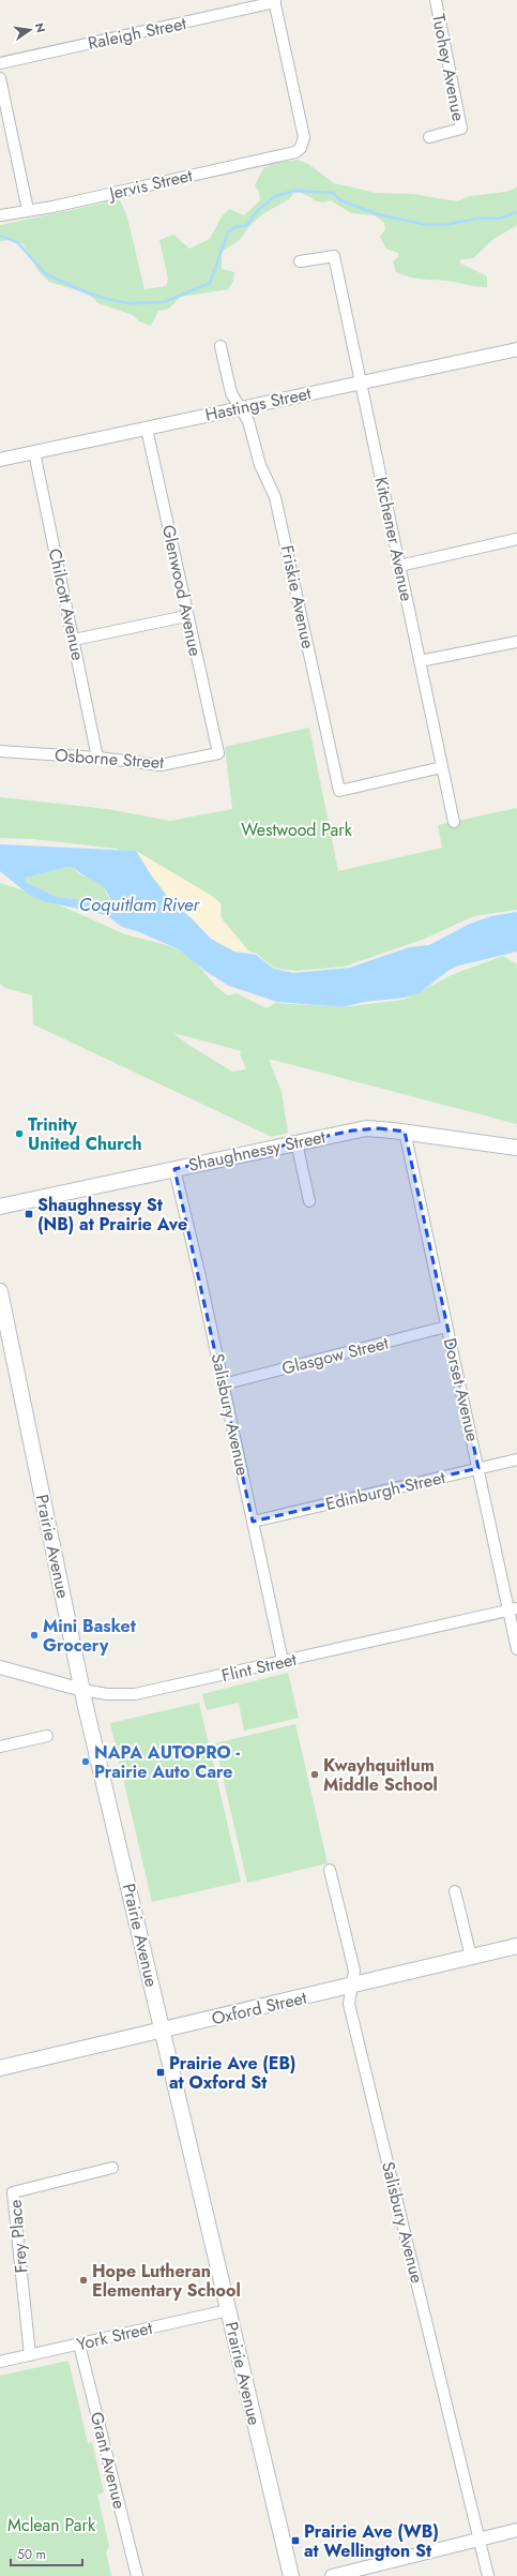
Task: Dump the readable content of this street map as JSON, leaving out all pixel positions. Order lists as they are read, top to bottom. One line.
{"streets":{"main road":["Shaughnessy Street","Prairie Avenue","Oxford Street"],"street":["Raleigh Street","Tuohey Avenue","Jervis Street","Hastings Street","Kitchener Avenue","Glenwood Avenue","Friskie Avenue","Chilcott Avenue","Osborne Street","Glasgow Street","Dorset Avenue","Salisbury Avenue","Edinburgh Street","Flint Street","Frey Place","York Street","Grant Avenue"]},"crossings":[["Raleigh Street","Jervis Street"],["Hastings Street","Kitchener Avenue"],["Hastings Street","Glenwood Avenue"],["Hastings Street","Friskie Avenue"],["Hastings Street","Chilcott Avenue"],["Kitchener Avenue","Friskie Avenue"],["Glenwood Avenue","Osborne Street"],["Chilcott Avenue","Osborne Street"],["Shaughnessy Street","Dorset Avenue"],["Shaughnessy Street","Salisbury Avenue"],["Glasgow Street","Dorset Avenue"],["Glasgow Street","Salisbury Avenue"],["Dorset Avenue","Edinburgh Street"],["Dorset Avenue","Flint Street"],["Salisbury Avenue","Edinburgh Street"],["Salisbury Avenue","Flint Street"],["Salisbury Avenue","Oxford Street"],["Prairie Avenue","Flint Street"],["Prairie Avenue","Oxford Street"],["Prairie Avenue","York Street"],["Frey Place","York Street"],["York Street","Grant Avenue"]],"water":["Coquitlam River"],"parks":["Westwood Park","Mclean Park"],"places":{"other":["Trinity United Church","Mini Basket Grocery","NAPA AUTOPRO - Prairie Auto Care","Kwayhquitlum Middle School","Hope Lutheran Elementary School"],"transit":["Shaughnessy St (NB) at Prairie Ave","Prairie Ave (EB) at Oxford St","Prairie Ave (WB) at Wellington St"]},"scale_bar":"50 m","north":"right"}
